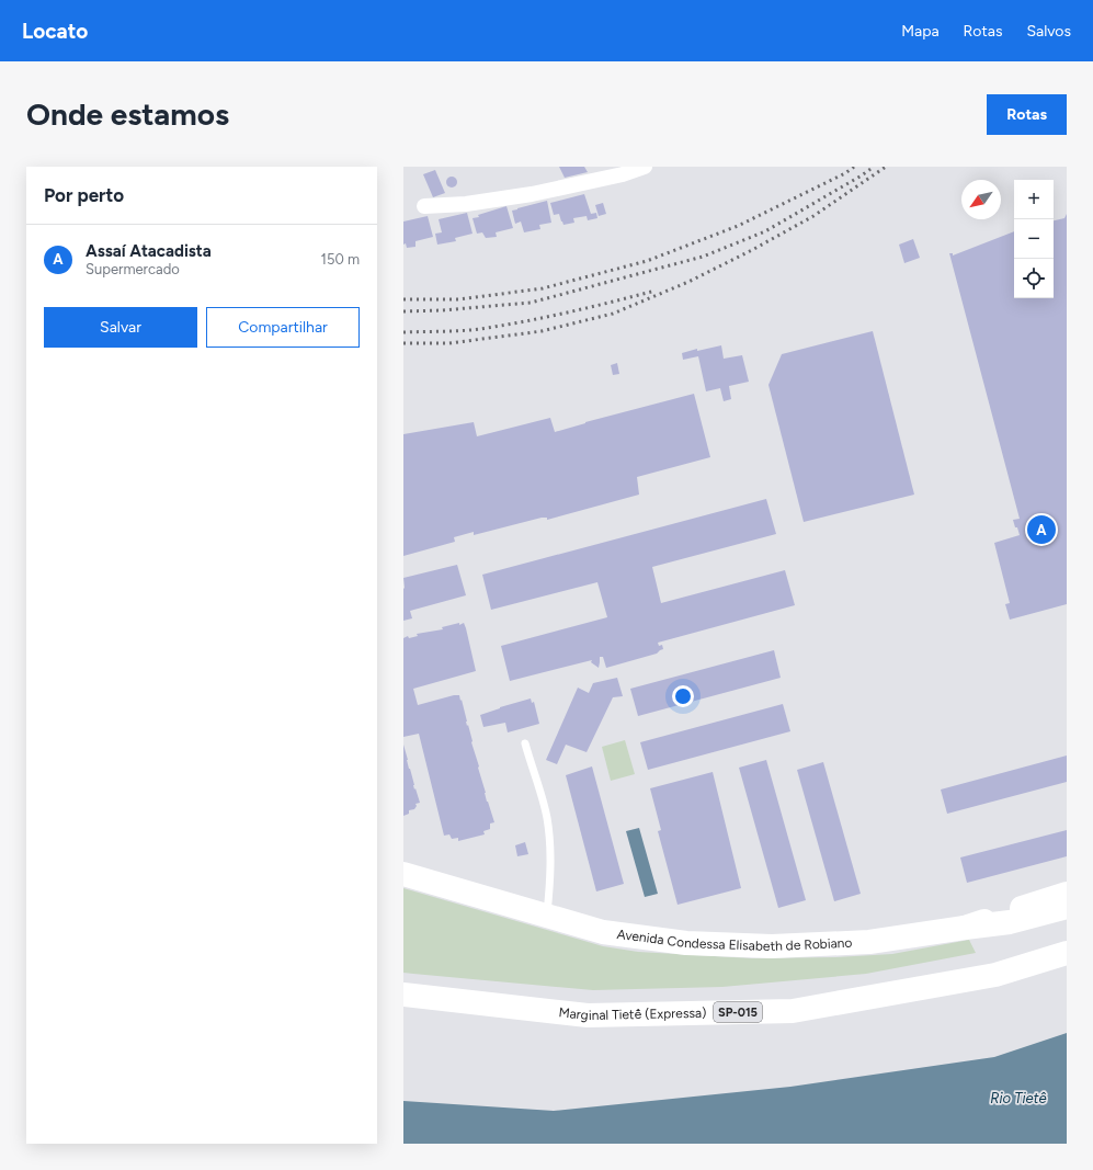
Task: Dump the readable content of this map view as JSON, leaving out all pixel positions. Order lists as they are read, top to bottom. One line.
{"streets":{"highway":["Avenida Condessa Elisabeth de Robiano","Marginal Tietê (Expressa)","SP-015"]},"water":["Rio Tietê"],"north":"bottom left","page":{"header":"Locato","nav":["Mapa","Rotas","Salvos"],"buttons":["Rotas",["Salvar","Compartilhar"]],"title":"Onde estamos","heading":"Por perto","map_buttons":["+","−"],"list":[{"mark":"A","name":"Assaí Atacadista","note":"Supermercado","value":"150 m"}],"pins":"A"}}
